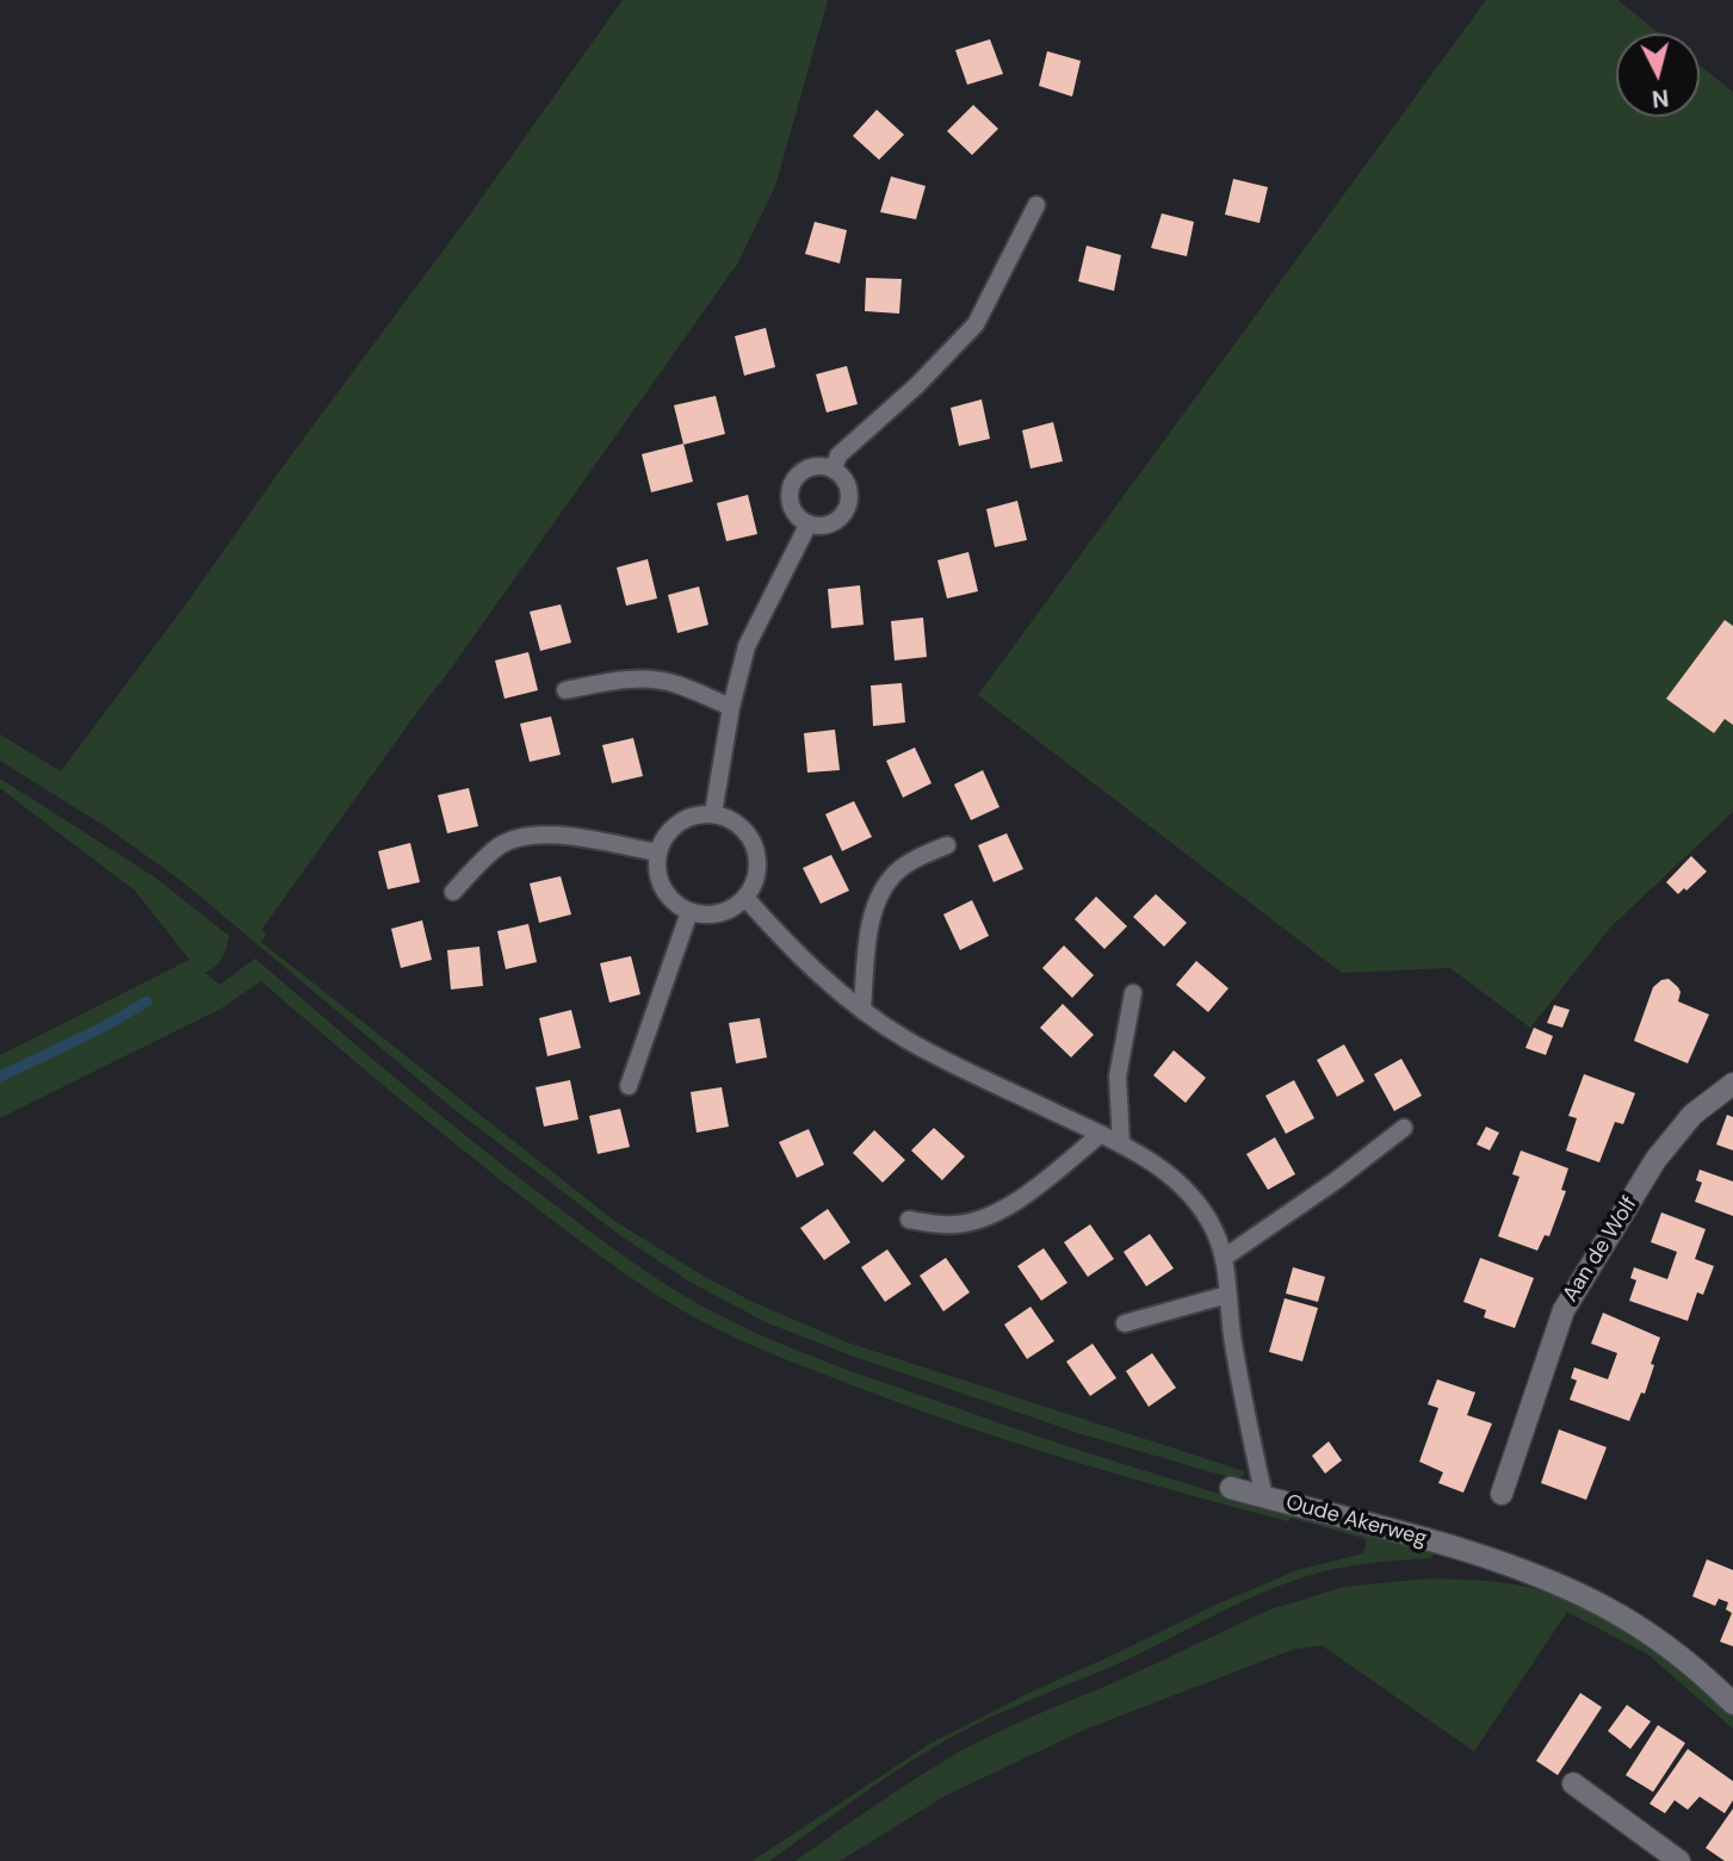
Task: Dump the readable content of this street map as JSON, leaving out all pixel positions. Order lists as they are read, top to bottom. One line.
{"streets":{"street":["Aan de Wolf","Oude Akerweg"]},"north":"bottom"}
